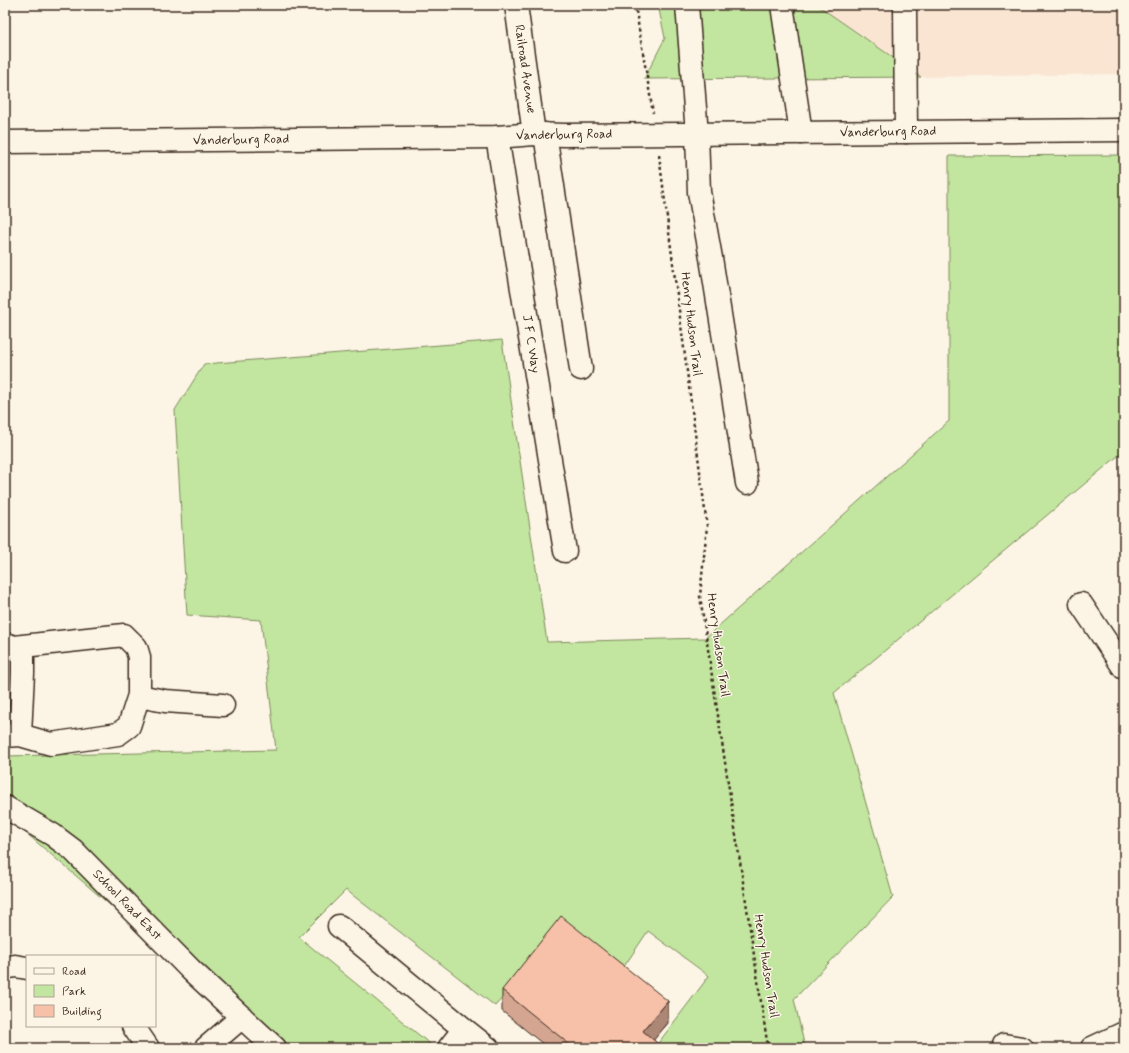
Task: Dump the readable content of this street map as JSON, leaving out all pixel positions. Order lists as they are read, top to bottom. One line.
{"streets":{"street":["Railroad Avenue","Vanderburg Road","J F C Way","School Road East"],"path":["Henry Hudson Trail"]},"crossings":[["Railroad Avenue","Vanderburg Road"],["Vanderburg Road","J F C Way"]],"legend":["Road","Park","Building"]}
